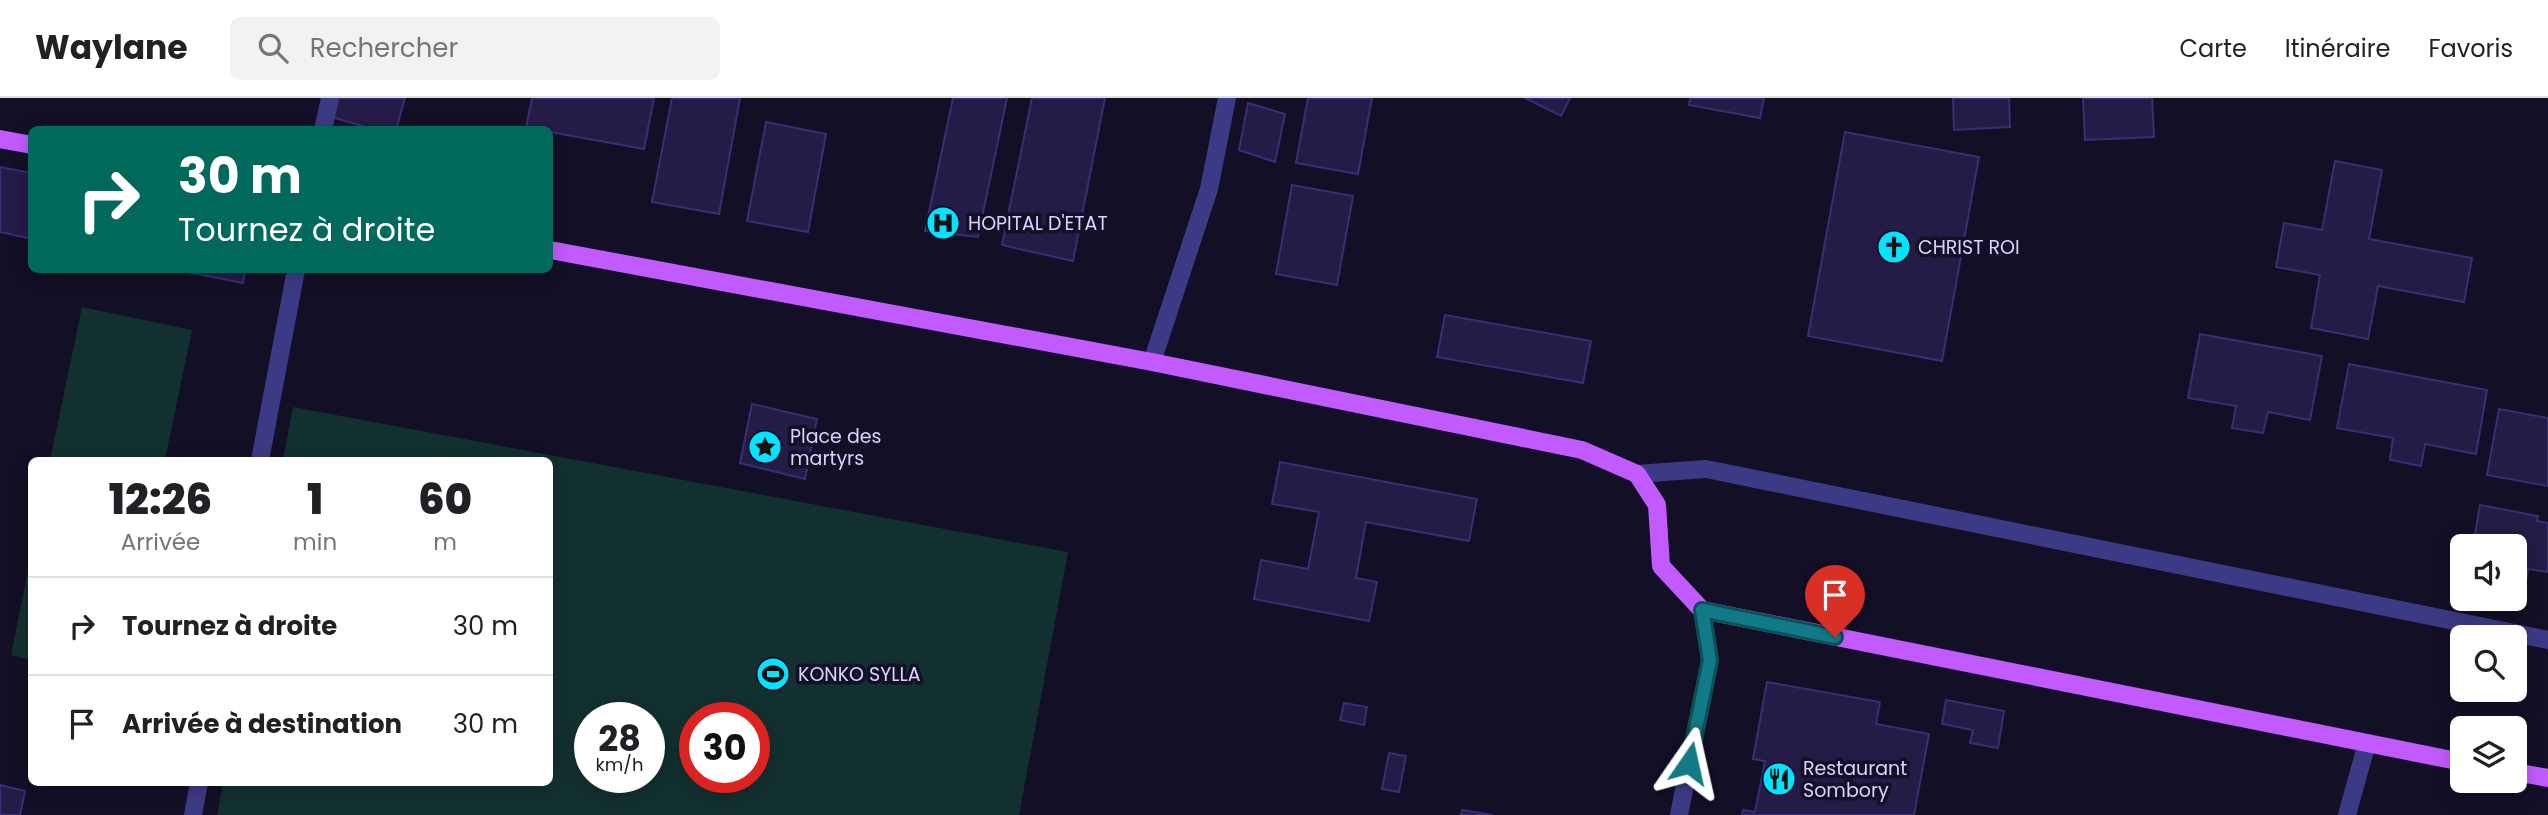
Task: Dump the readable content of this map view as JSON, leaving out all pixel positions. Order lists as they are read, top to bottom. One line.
{"places":{"hospital":["HOPITAL D'ETAT"],"church":["CHRIST ROI"],"place":["Place des martyrs"],"sports":["KONKO SYLLA"],"restaurant":["Restaurant Sombory"]},"page":{"header":"Waylane","search":"Rechercher","nav":["Carte","Itinéraire","Favoris"],"turn":["30 m","Tournez à droite"],"eta":["12:26","Arrivée","1","min","60","m"],"list":[{"name":"Tournez à droite","value":"30 m"},{"name":"Arrivée à destination","value":"30 m"}],"speed":"28 km/h","limit":"30"}}
